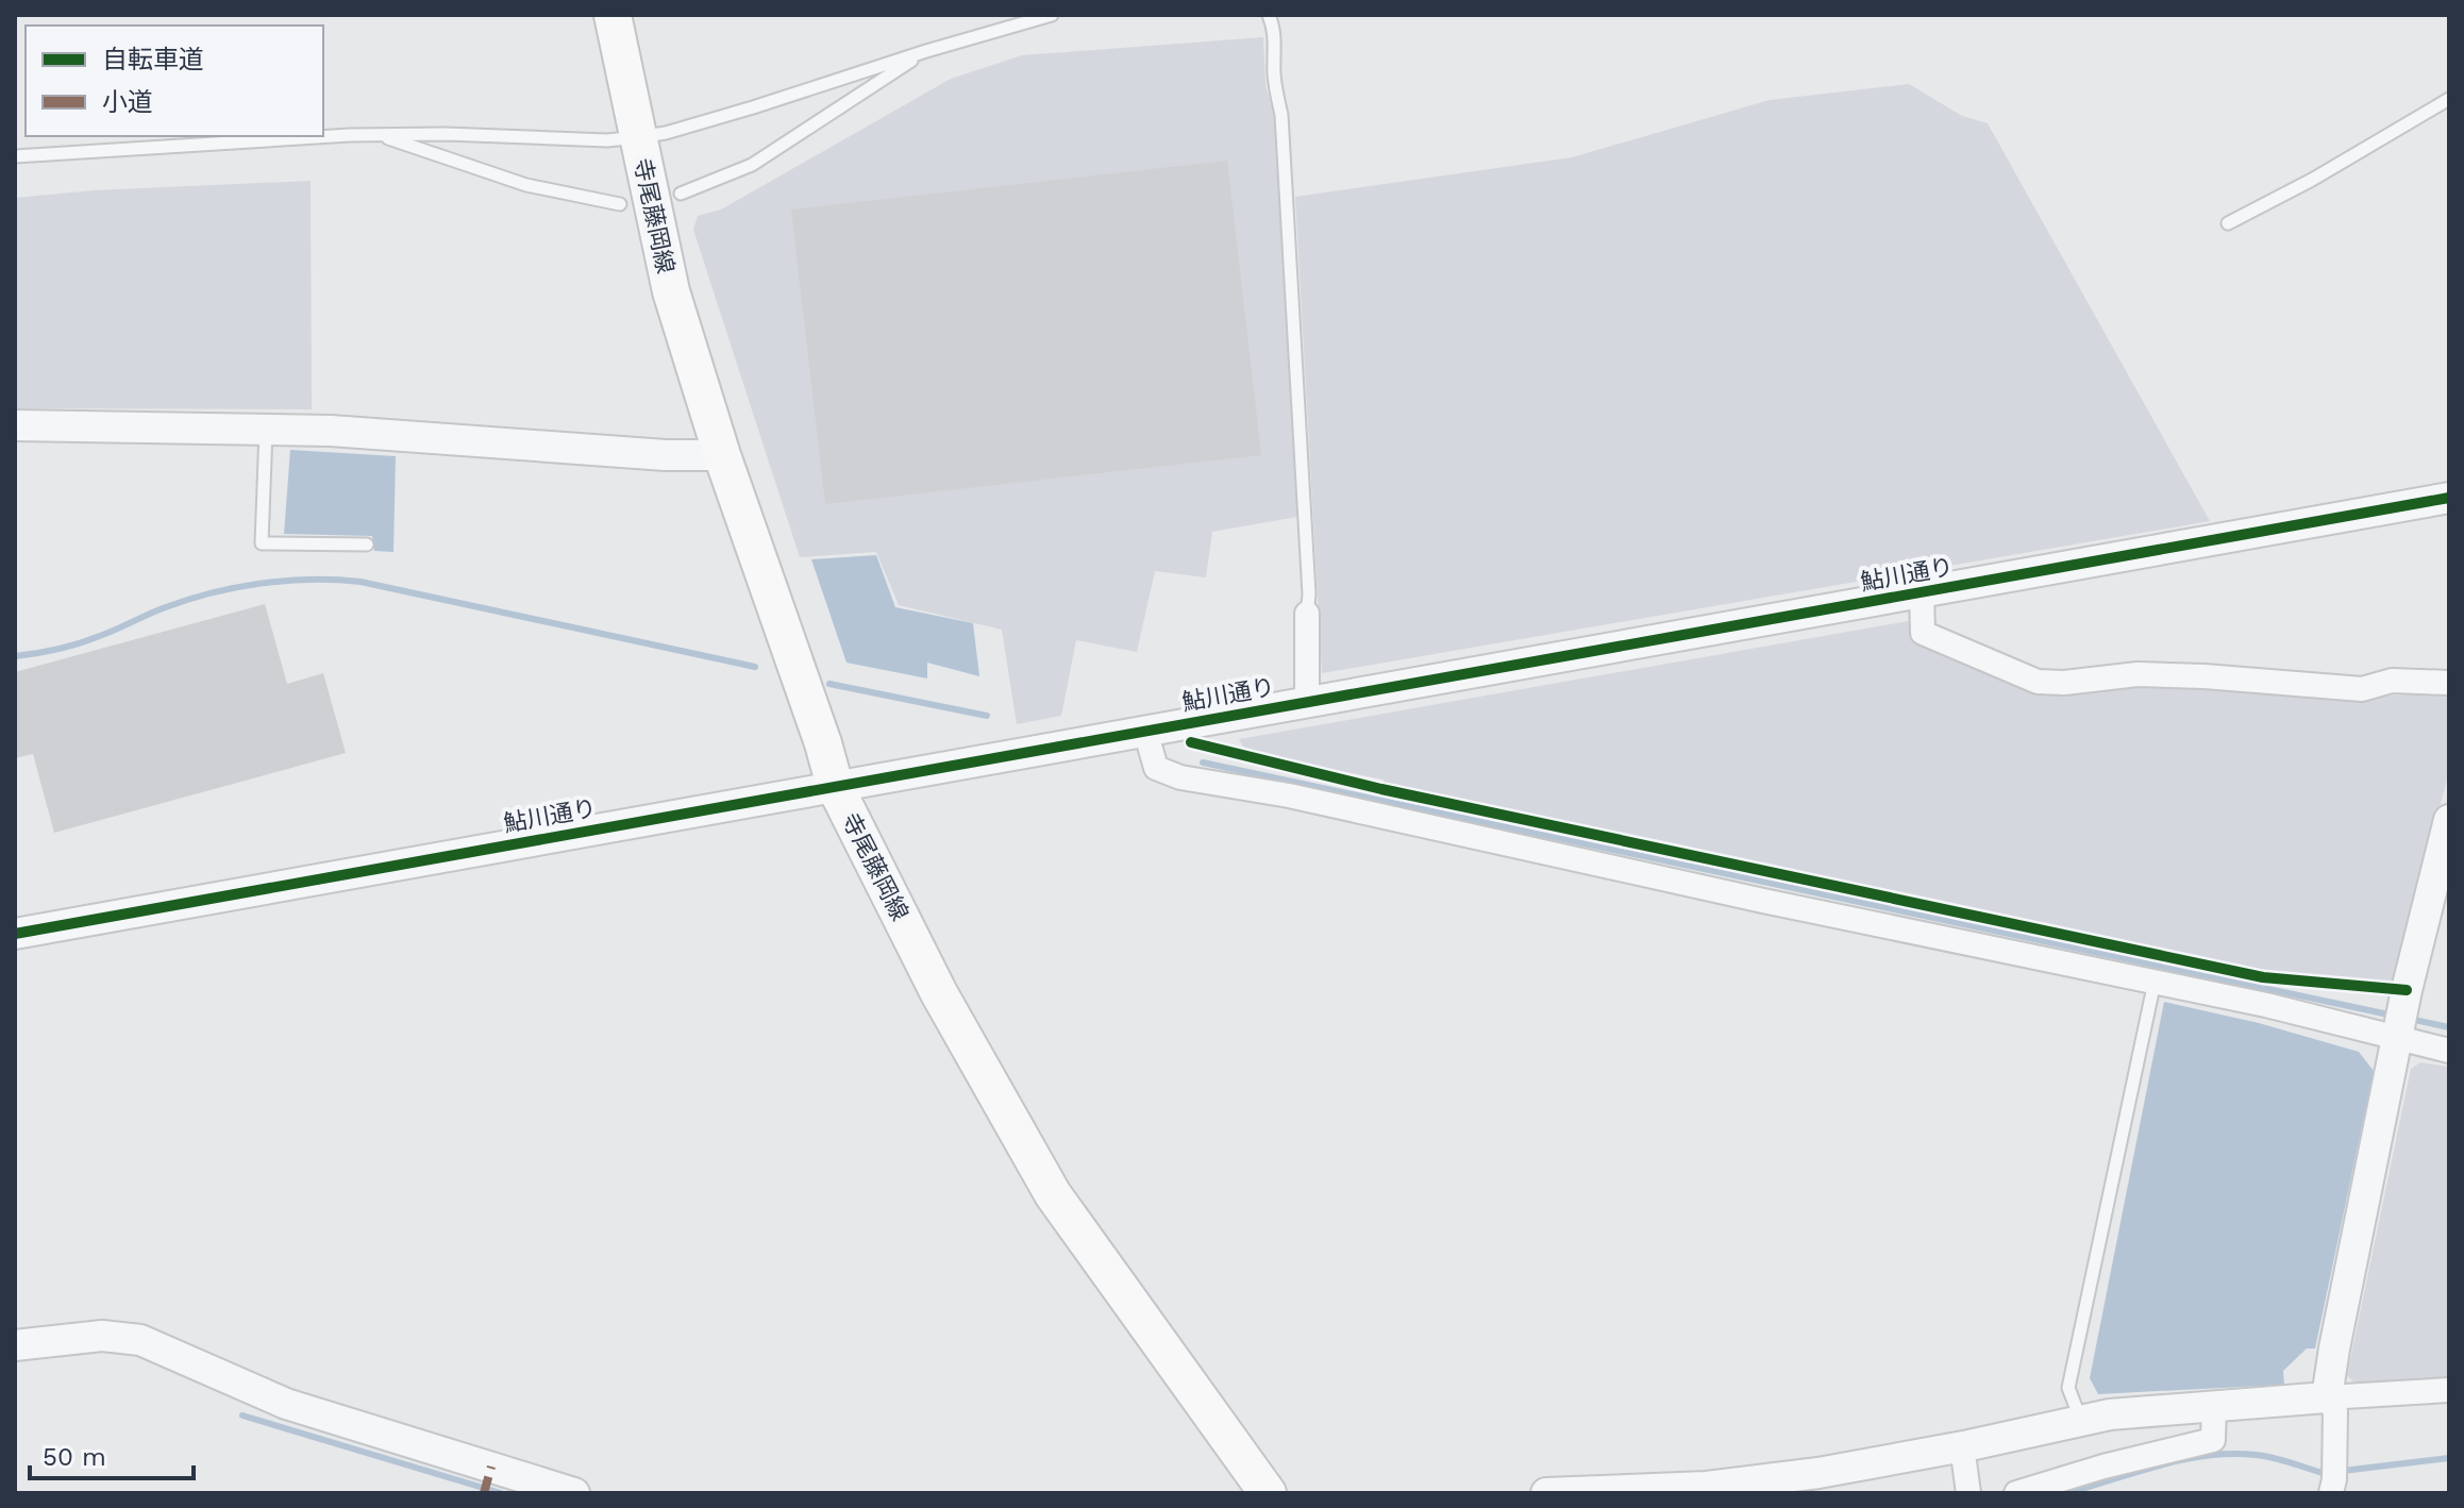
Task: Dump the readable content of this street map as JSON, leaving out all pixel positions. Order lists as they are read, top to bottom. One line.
{"streets":{"main road":["寺尾藤岡線"],"street":["鮎川通り"]},"crossings":[["寺尾藤岡線","鮎川通り"]],"legend":["自転車道","小道"],"scale_bar":"50 m"}
